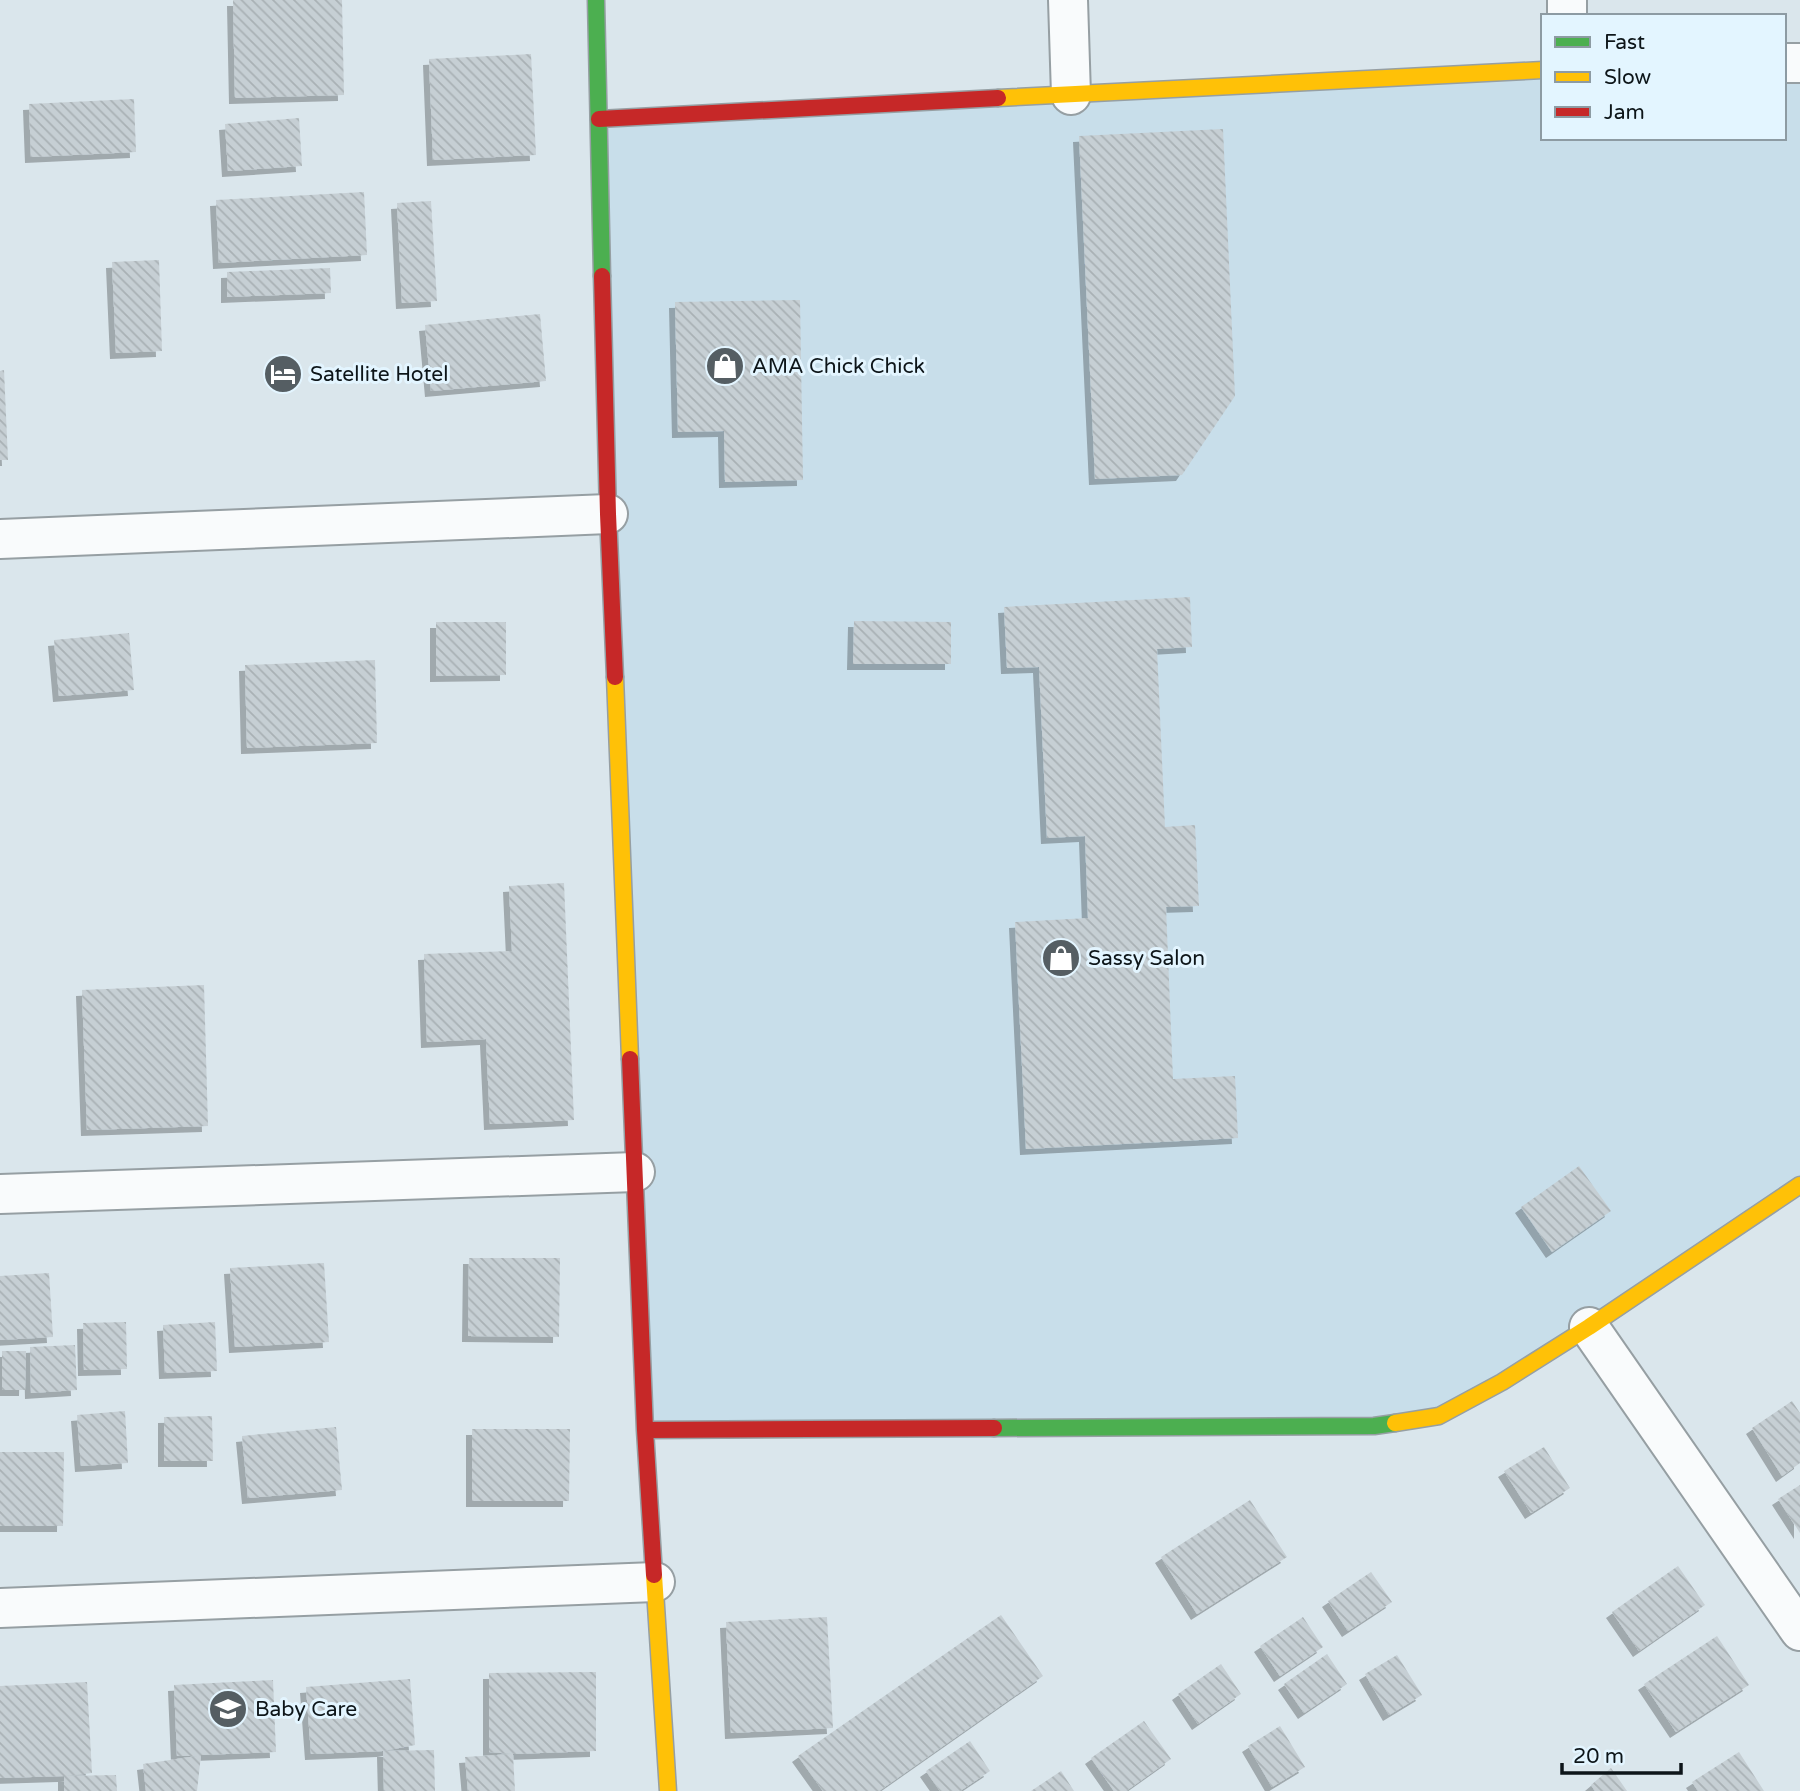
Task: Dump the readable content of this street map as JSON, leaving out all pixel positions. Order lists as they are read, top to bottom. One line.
{"places":{"shop":["AMA Chick Chick","Sassy Salon"],"hotel":["Satellite Hotel"],"school or university":["Baby Care"]},"legend":["Fast","Slow","Jam"],"scale_bar":"20 m"}
